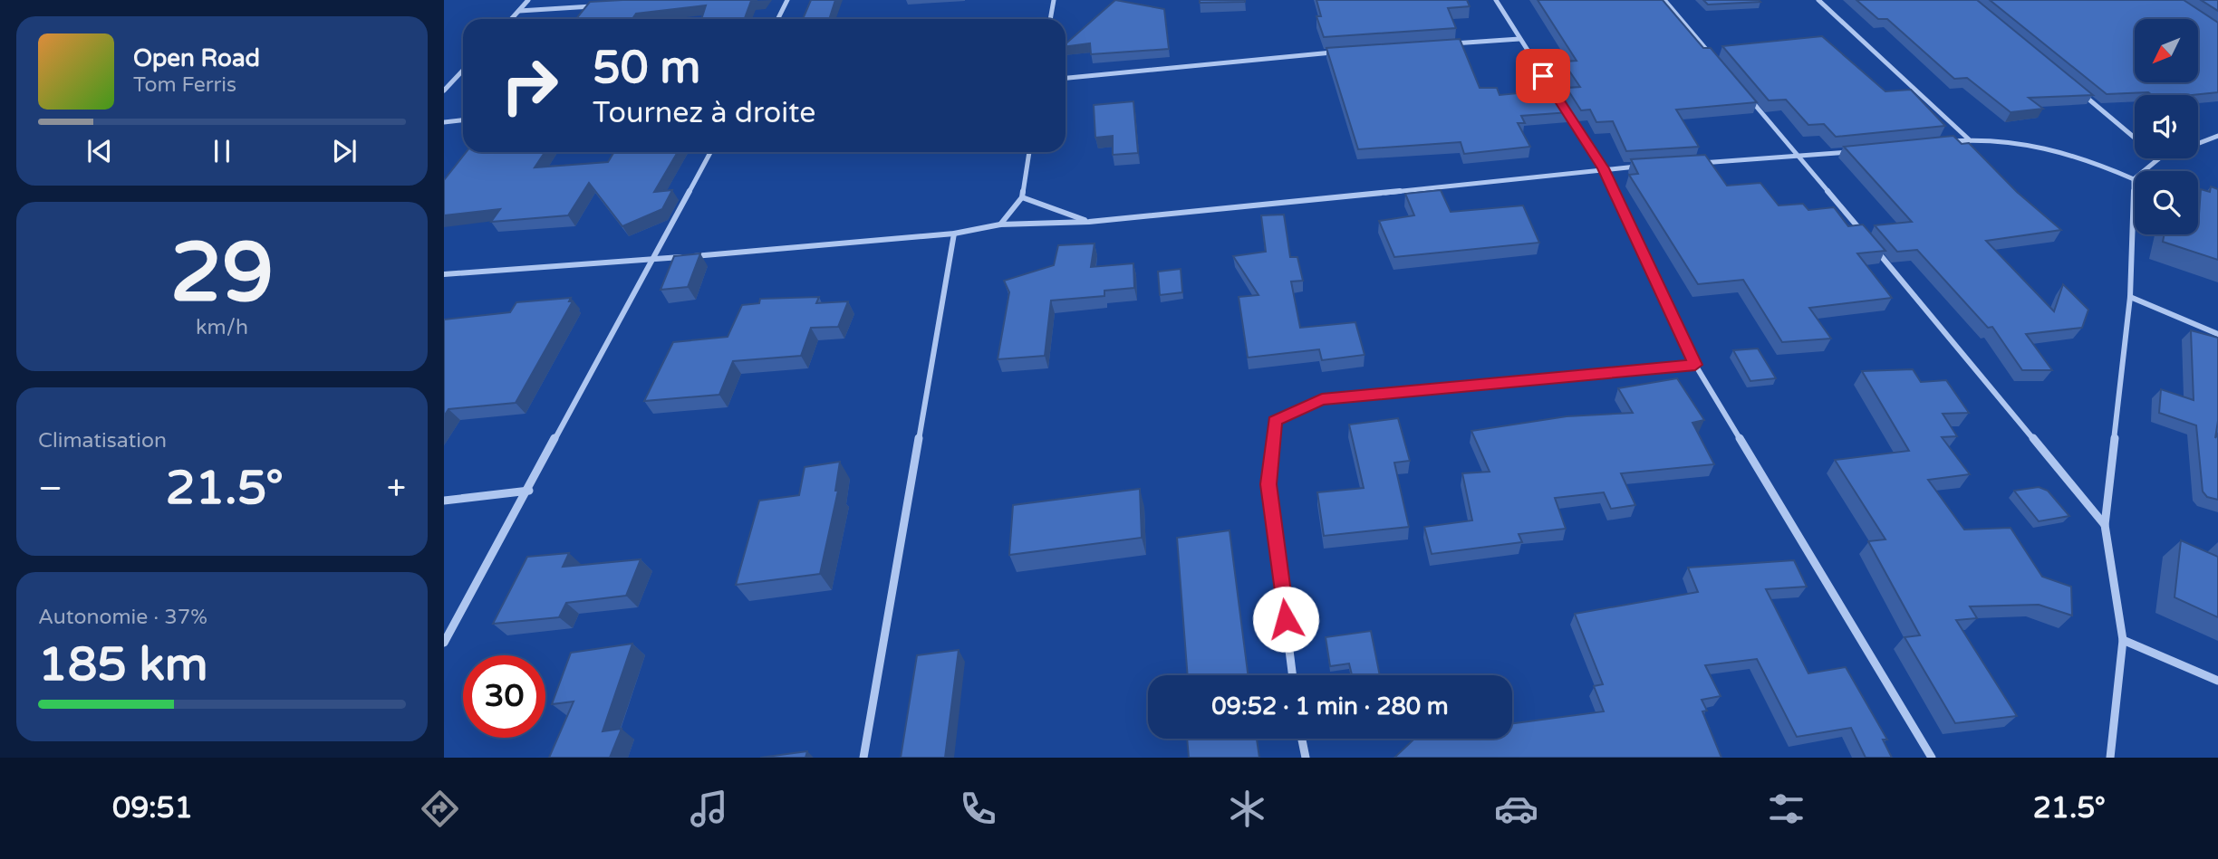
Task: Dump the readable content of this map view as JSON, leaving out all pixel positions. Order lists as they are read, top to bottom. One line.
{"north":"bottom left","page":{"turn":["50 m","Tournez à droite"],"song":["Open Road","Tom Ferris"],"tile":[["29","km/h"],"Climatisation",["Autonomie · 37%","185 km"]],"heat":["−","21.5°","+"],"limit":"30","trip":"09:52 · 1 min · 280 m","tabs":["09:51","21.5°"]}}
